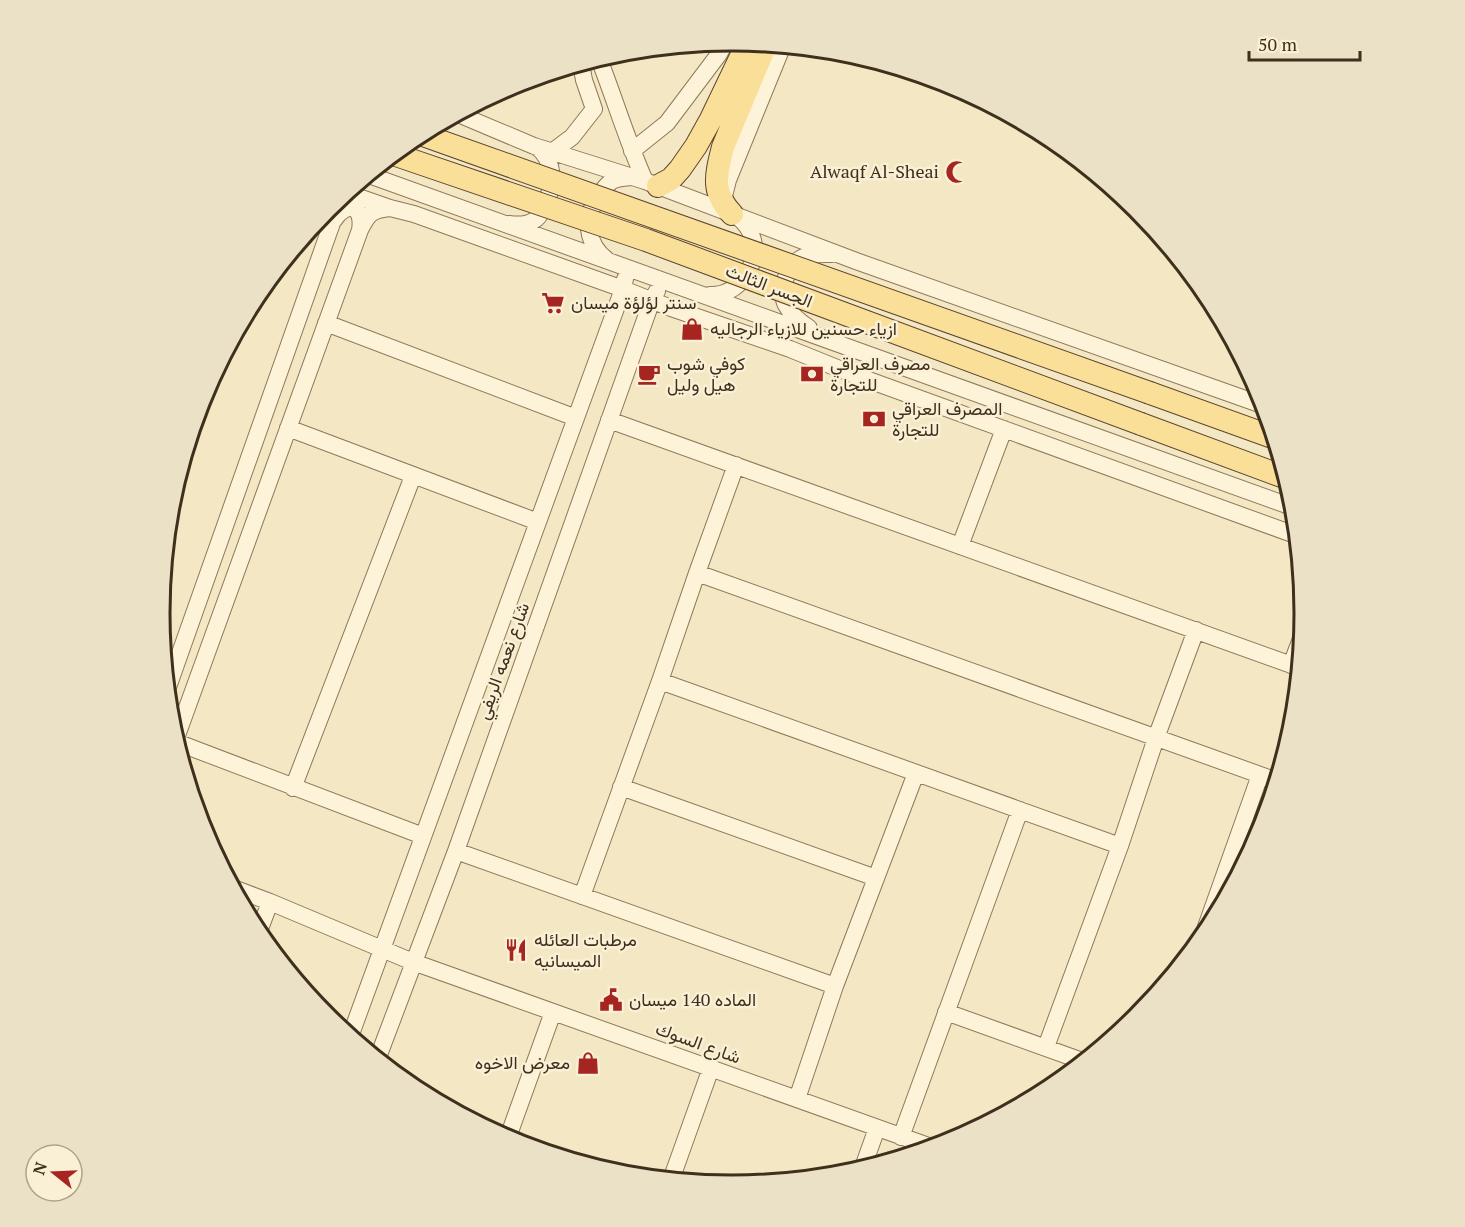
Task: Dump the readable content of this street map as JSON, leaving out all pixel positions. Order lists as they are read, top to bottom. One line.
{"streets":{"main road":["الجسر الثالث"],"street":["شارع نعمه الريفي","شارع السوك"]},"crossings":[["شارع نعمه الريفي","شارع السوك"]],"places":{"mosque":["Alwaqf Al-Sheai"],"supermarket":["سنتر لؤلؤة ميسان"],"shop":["ازياء حسنين للازياء الرجاليه","معرض الاخوه"],"cafe":["كوفي شوب هيل وليل"],"bank":["مصرف العراقي للتجارة","المصرف العراقي للتجارة"],"restaurant":["مرطبات العائله الميسانيه"],"public building":["الماده 140 ميسان"]},"scale_bar":"50 m","north":"left"}
